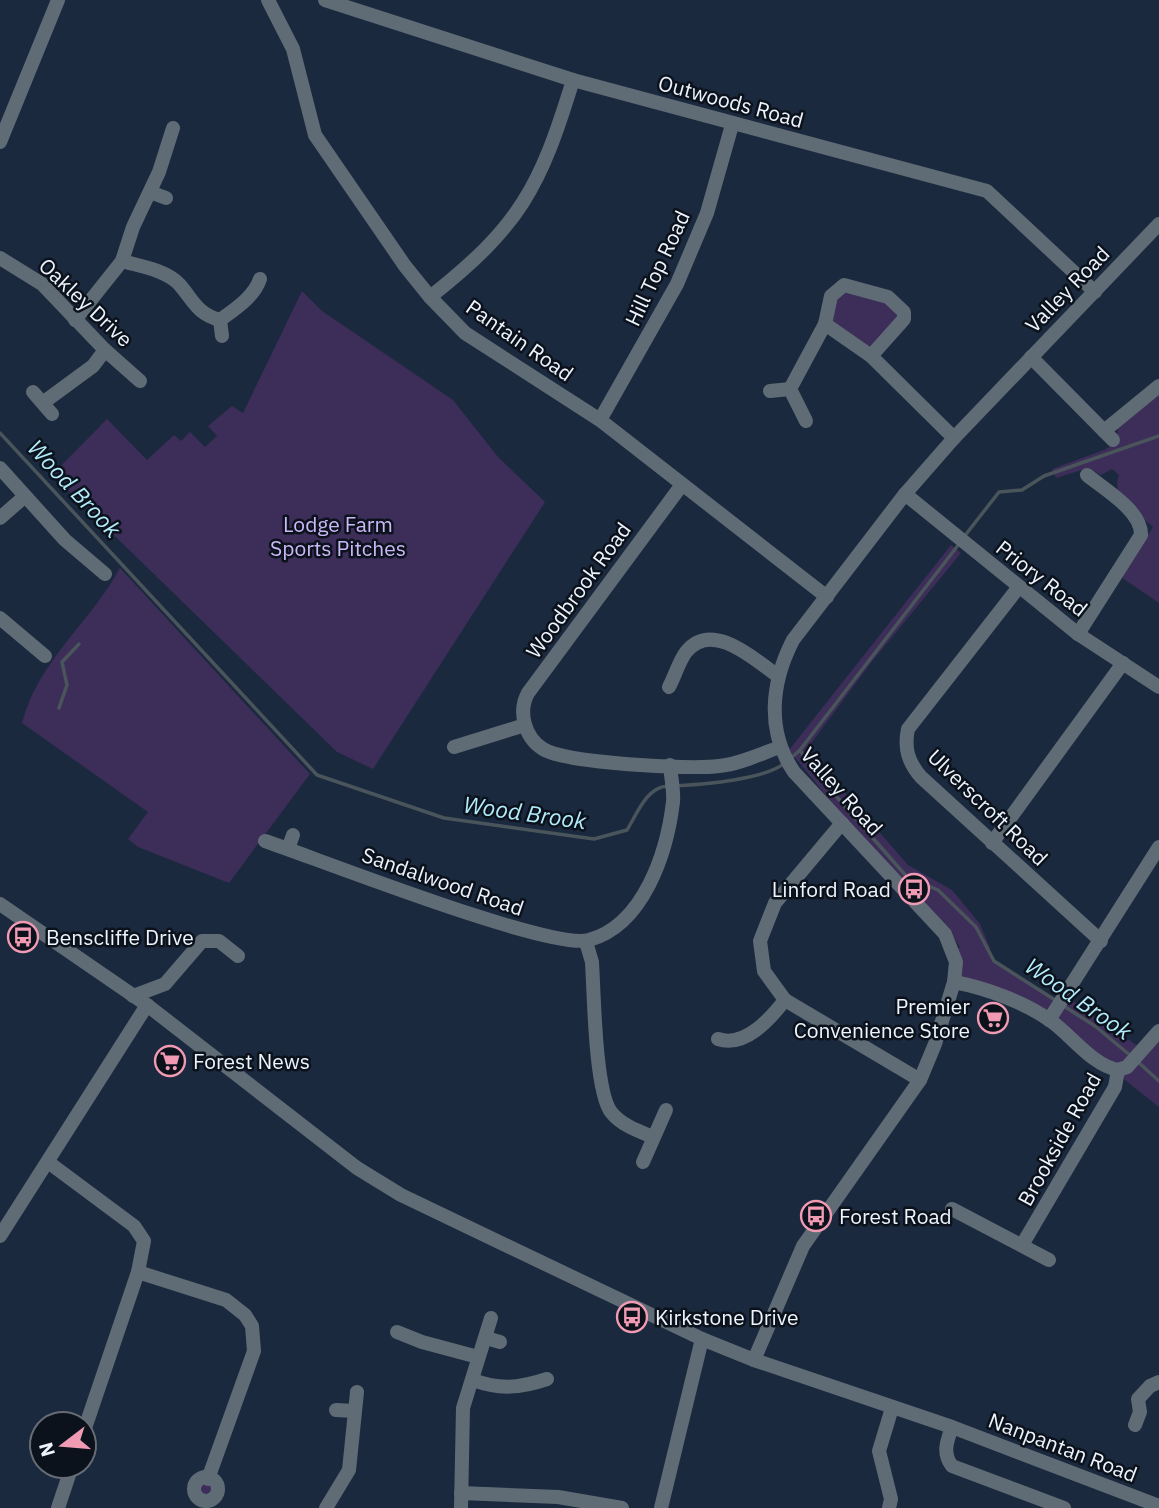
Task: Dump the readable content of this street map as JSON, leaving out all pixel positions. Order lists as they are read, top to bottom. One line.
{"streets":{"street":["Outwoods Road","Hill Top Road","Valley Road","Oakley Drive","Pantain Road","Priory Road","Woodbrook Road","Ulverscroft Road","Sandalwood Road","Brookside Road","Nanpantan Road"]},"crossings":[["Outwoods Road","Hill Top Road"],["Outwoods Road","Valley Road"],["Hill Top Road","Pantain Road"],["Valley Road","Pantain Road"],["Valley Road","Priory Road"],["Valley Road","Brookside Road"],["Valley Road","Nanpantan Road"],["Pantain Road","Woodbrook Road"],["Priory Road","Ulverscroft Road"]],"water":["Wood Brook"],"parks":["Lodge Farm Sports Pitches"],"places":{"bus stop":["Linford Road","Benscliffe Drive","Forest Road","Kirkstone Drive"],"supermarket":["Premier Convenience Store","Forest News"]},"north":"left"}
